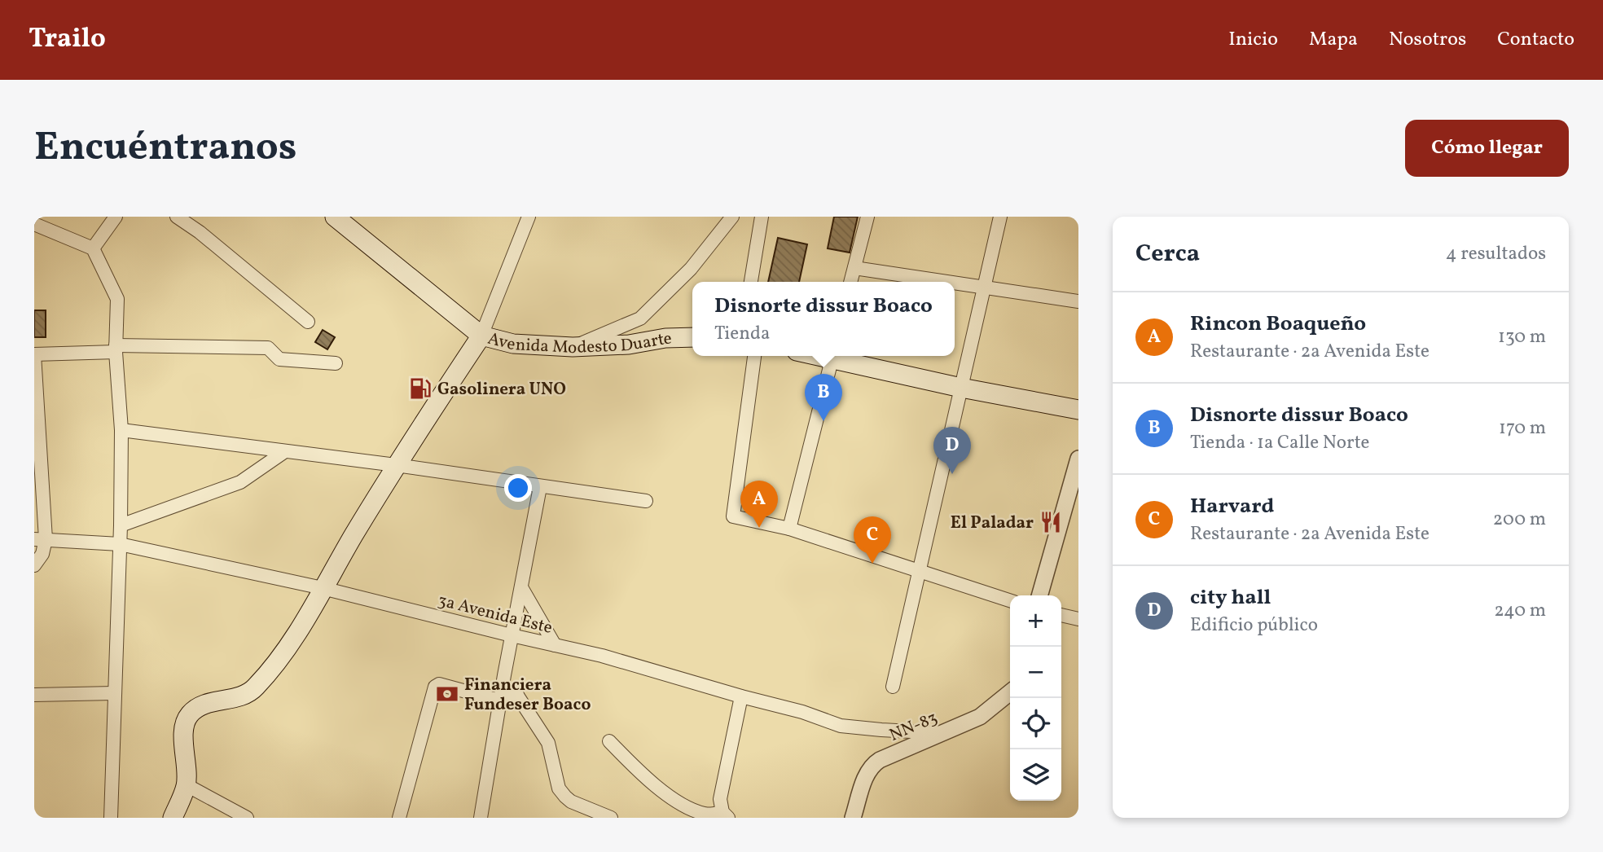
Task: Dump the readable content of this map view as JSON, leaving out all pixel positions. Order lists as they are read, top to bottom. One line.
{"streets":{"main road":["Avenida Modesto Duarte"],"street":["3a Avenida Este","NN-83"]},"crossings":[["3a Avenida Este","NN-83"]],"places":{"fuel station":["Gasolinera UNO"],"restaurant":["El Paladar"],"bank":["Financiera Fundeser Boaco"]},"page":{"header":"Trailo","nav":["Inicio","Mapa","Nosotros","Contacto"],"buttons":"Cómo llegar","title":"Encuéntranos","heading":["Cerca","4 resultados"],"popup":["Disnorte dissur Boaco","Tienda"],"list":[{"mark":"A","name":"Rincon Boaqueño","note":"Restaurante · 2a Avenida Este","value":"130 m"},{"mark":"B","name":"Disnorte dissur Boaco","note":"Tienda · 1a Calle Norte","value":"170 m"},{"mark":"C","name":"Harvard","note":"Restaurante · 2a Avenida Este","value":"200 m"},{"mark":"D","name":"city hall","note":"Edificio público","value":"240 m"}],"pins":["B","D","A","C"],"map_buttons":["+","−"]}}
